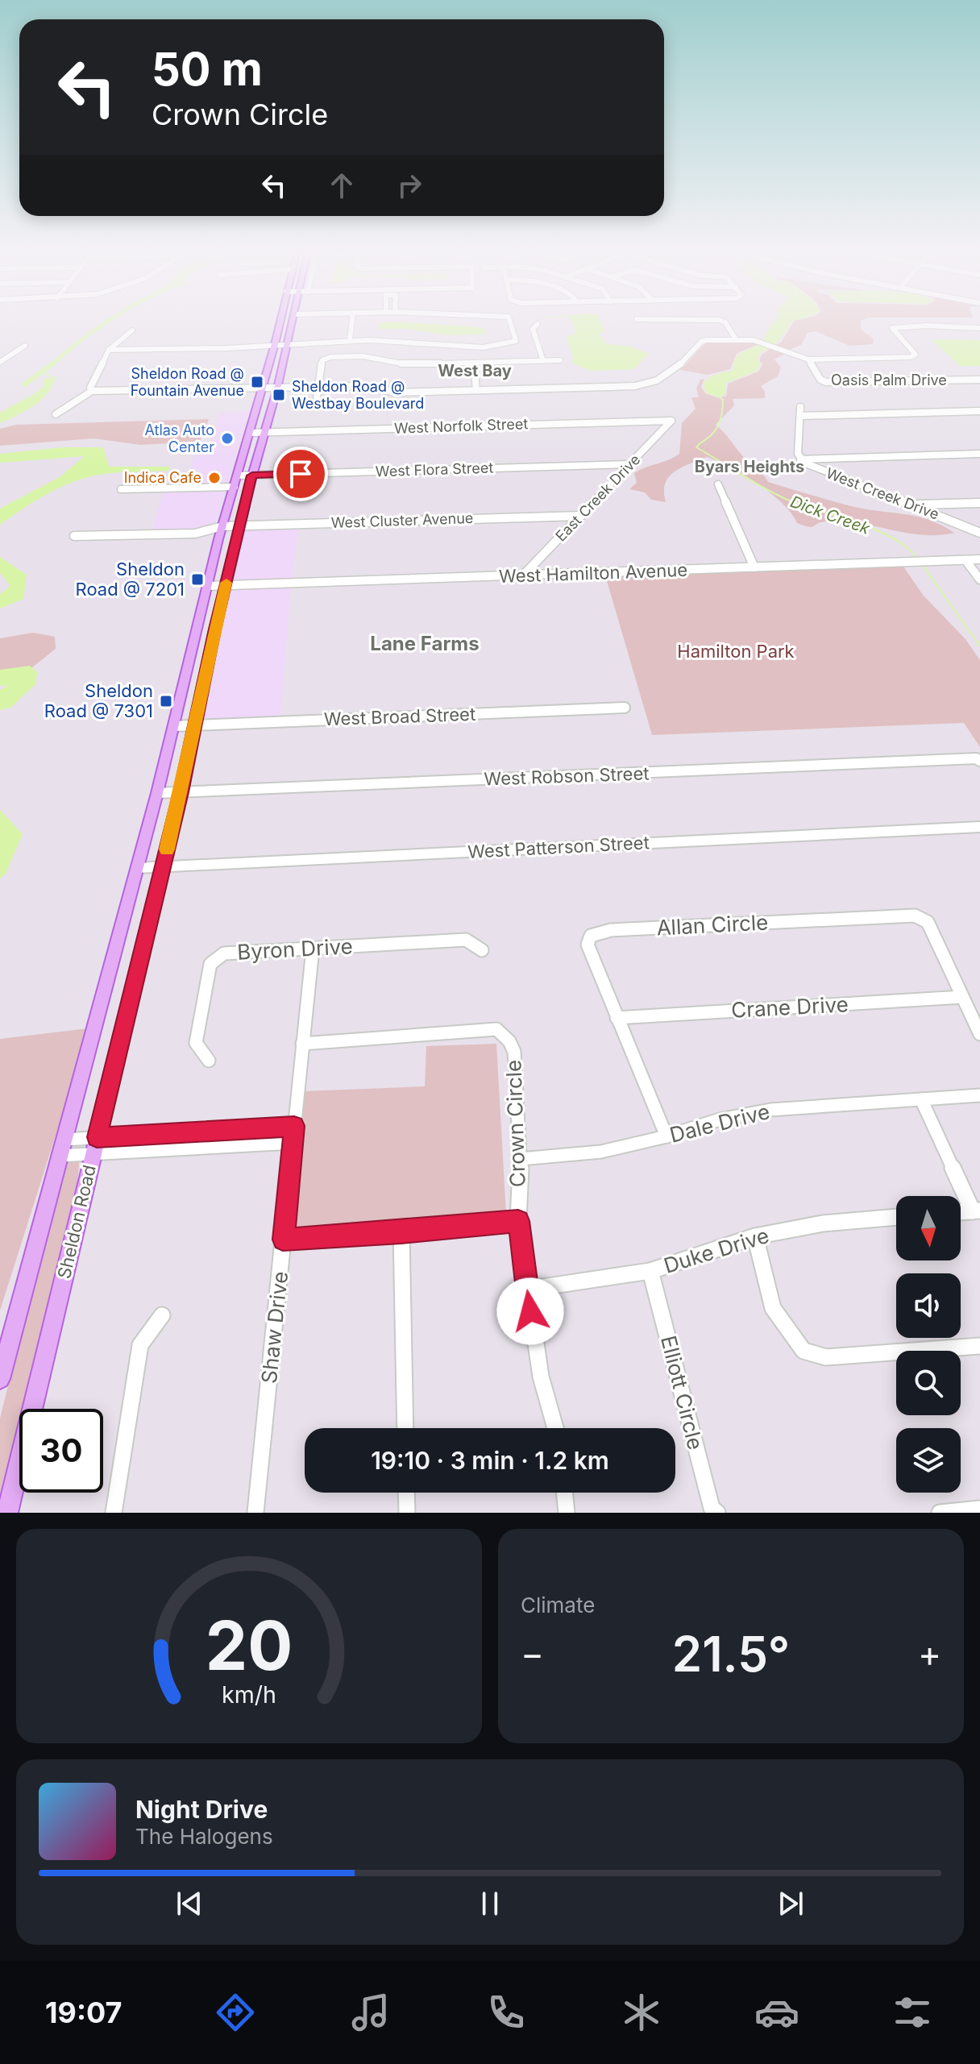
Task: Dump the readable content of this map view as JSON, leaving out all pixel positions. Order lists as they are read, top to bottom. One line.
{"streets":{"main road":["Sheldon Road"],"street":["Oasis Palm Drive","West Norfolk Street","West Flora Street","West Creek Drive","East Creek Drive","West Cluster Avenue","West Hamilton Avenue","West Broad Street","West Robson Street","West Patterson Street","Allan Circle","Byron Drive","Crane Drive","Crown Circle","Dale Drive","Duke Drive","Shaw Drive","Elliott Circle"]},"crossings":[["West Norfolk Street","East Creek Drive"],["West Norfolk Street","Sheldon Road"],["West Flora Street","East Creek Drive"],["West Flora Street","Sheldon Road"],["East Creek Drive","West Cluster Avenue"],["East Creek Drive","West Hamilton Avenue"],["West Cluster Avenue","Sheldon Road"],["West Hamilton Avenue","Sheldon Road"],["West Broad Street","Sheldon Road"],["West Robson Street","Sheldon Road"],["West Patterson Street","Sheldon Road"],["Allan Circle","Crane Drive"],["Allan Circle","Dale Drive"],["Byron Drive","Shaw Drive"],["Crown Circle","Dale Drive"],["Crown Circle","Duke Drive"],["Crown Circle","Shaw Drive"],["Duke Drive","Elliott Circle"]],"districts":["West Bay","Byars Heights","Lane Farms"],"water":["Dick Creek"],"parks":["Hamilton Park"],"places":{"transit":["Sheldon Road @ Fountain Avenue","Sheldon Road @ Westbay Boulevard","Sheldon Road @ 7201","Sheldon Road @ 7301"],"other":["Atlas Auto Center","Indica Cafe"]},"north":"bottom","page":{"turn":["50 m","Crown Circle"],"limit":"30","trip":"19:10 · 3 min · 1.2 km","tile":"Climate","heat":["−","21.5°","+"],"song":["Night Drive","The Halogens"],"tabs":"19:07","gauge":["20","km/h"]}}
